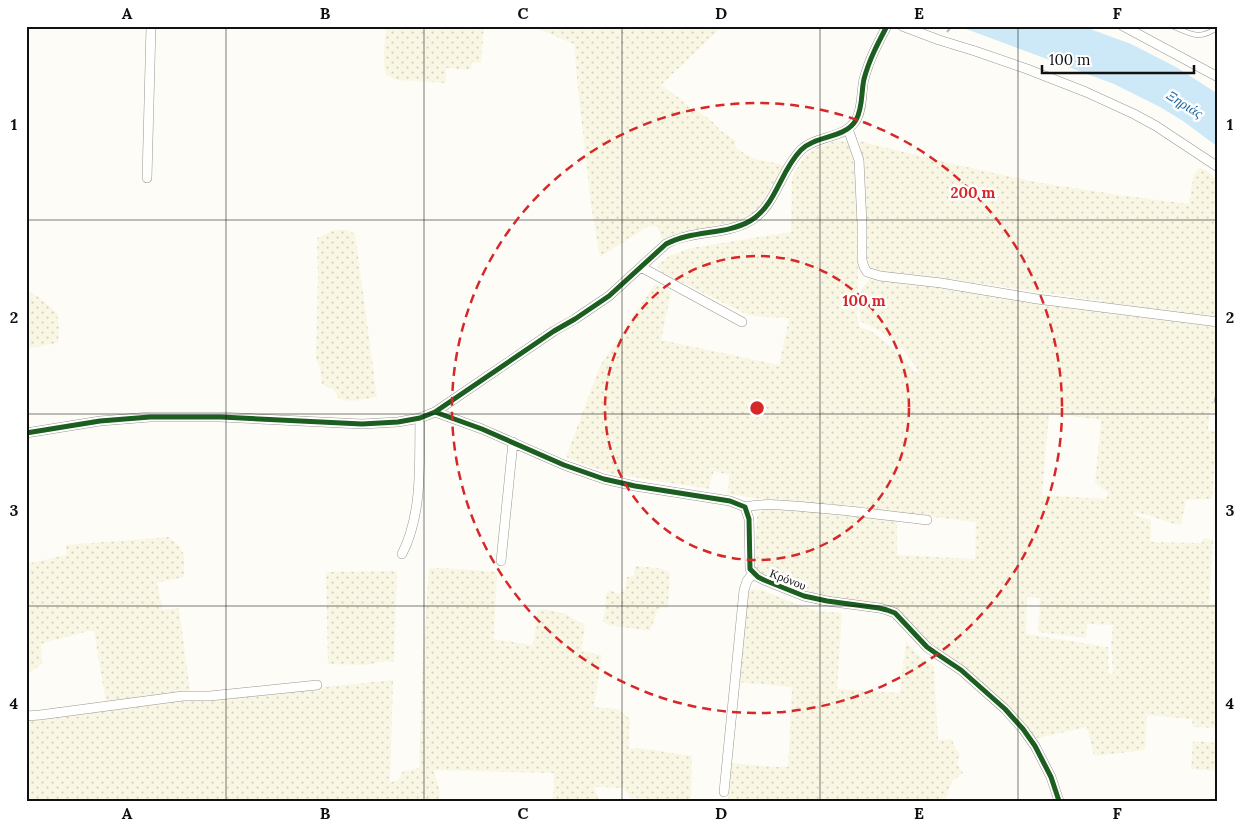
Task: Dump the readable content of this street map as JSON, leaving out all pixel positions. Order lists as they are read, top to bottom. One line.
{"streets":{"street":["Κρόνου"]},"water":["Ξηριάς"],"scale_bar":"100 m","grid":{"columns":["A","B","C","D","E","F"],"rows":["1","2","3","4"]},"rings":["200 m","100 m"]}
